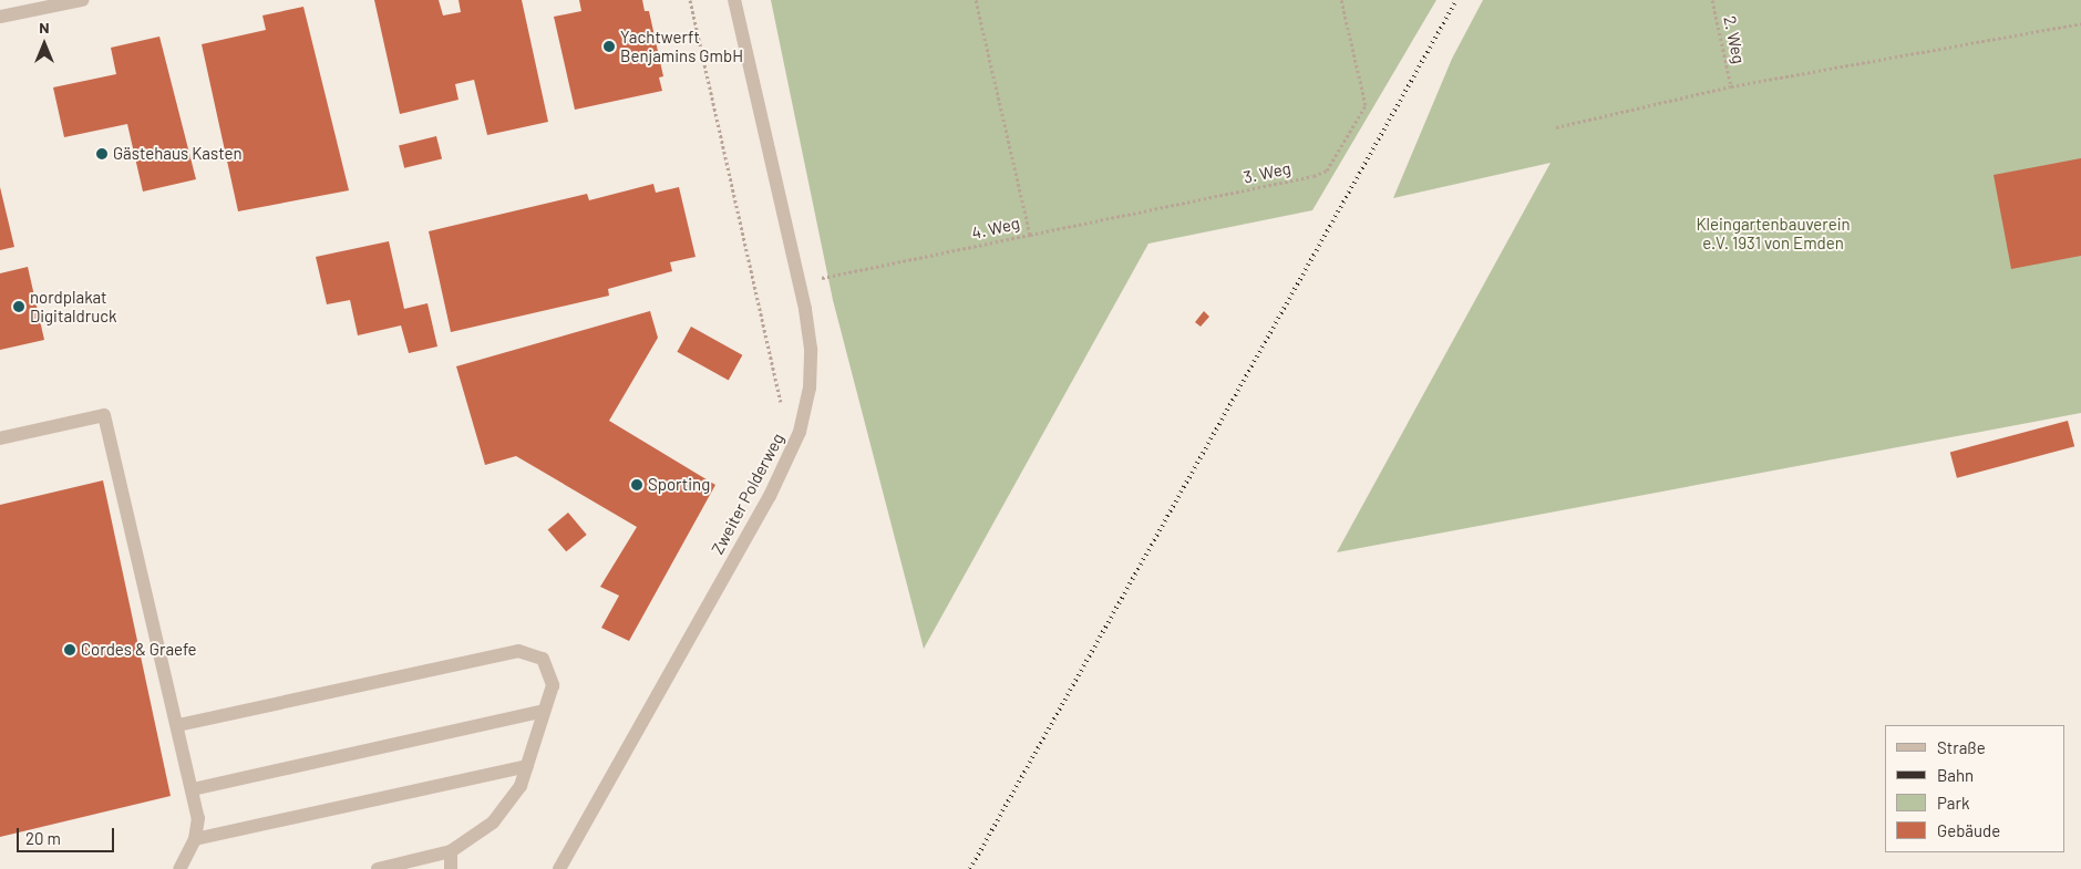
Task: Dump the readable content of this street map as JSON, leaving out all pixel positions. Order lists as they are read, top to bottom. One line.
{"streets":{"street":["Zweiter Polderweg"],"path":["2. Weg","3. Weg","4. Weg"]},"crossings":[["3. Weg","4. Weg"],["4. Weg","Zweiter Polderweg"]],"parks":["Kleingartenbauverein e.V. 1931 von Emden"],"places":["Yachtwerft Benjamins GmbH","Gästehaus Kasten","nordplakat Digitaldruck","Sporting","Cordes & Graefe"],"legend":["Straße","Bahn","Park","Gebäude"],"scale_bar":"20 m","north":"top"}
